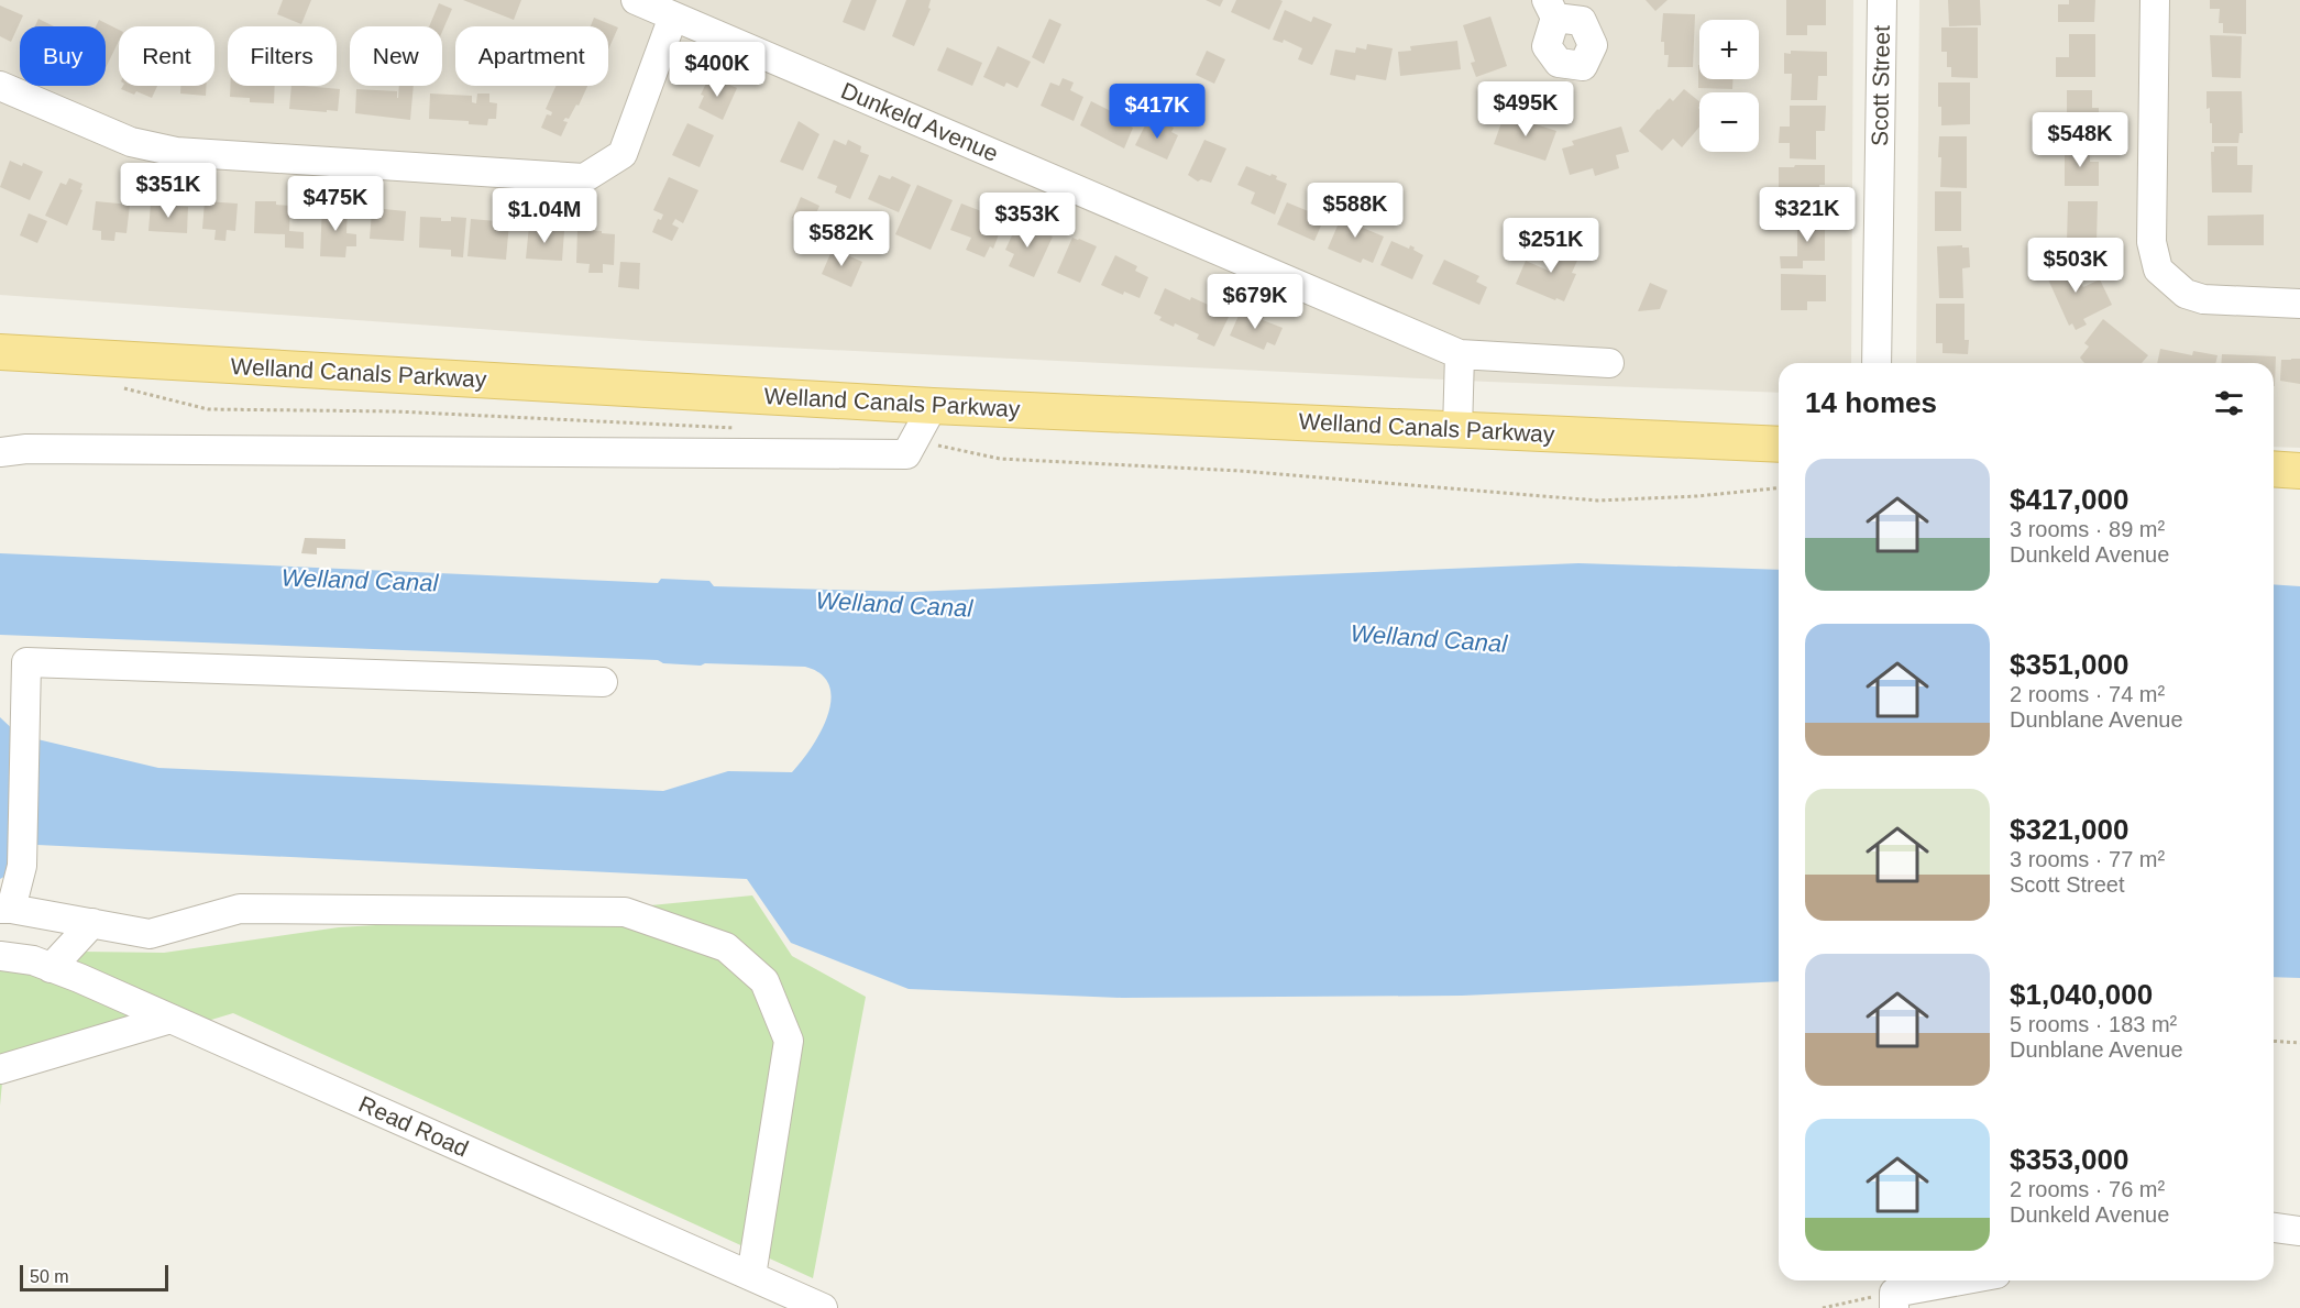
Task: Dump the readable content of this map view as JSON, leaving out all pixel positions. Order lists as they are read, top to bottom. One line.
{"streets":{"main road":["Welland Canals Parkway"],"street":["Scott Street","Dunkeld Avenue","Read Road"]},"water":["Welland Canal"],"scale_bar":"50 m","page":{"map_buttons":["+","−"],"chip":["Buy","Rent","Filters","New","Apartment"],"price":["$400K","$495K","$417K","$548K","$351K","$475K","$588K","$321K","$1.04M","$353K","$582K","$251K","$503K","$679K"],"heading":"14 homes","list":[{"name":"$417,000","note":"3 rooms · 89 m² · Dunkeld Avenue"},{"name":"$351,000","note":"2 rooms · 74 m² · Dunblane Avenue"},{"name":"$321,000","note":"3 rooms · 77 m² · Scott Street"},{"name":"$1,040,000","note":"5 rooms · 183 m² · Dunblane Avenue"},{"name":"$353,000","note":"2 rooms · 76 m² · Dunkeld Avenue"}],"scale":"50 m"}}
